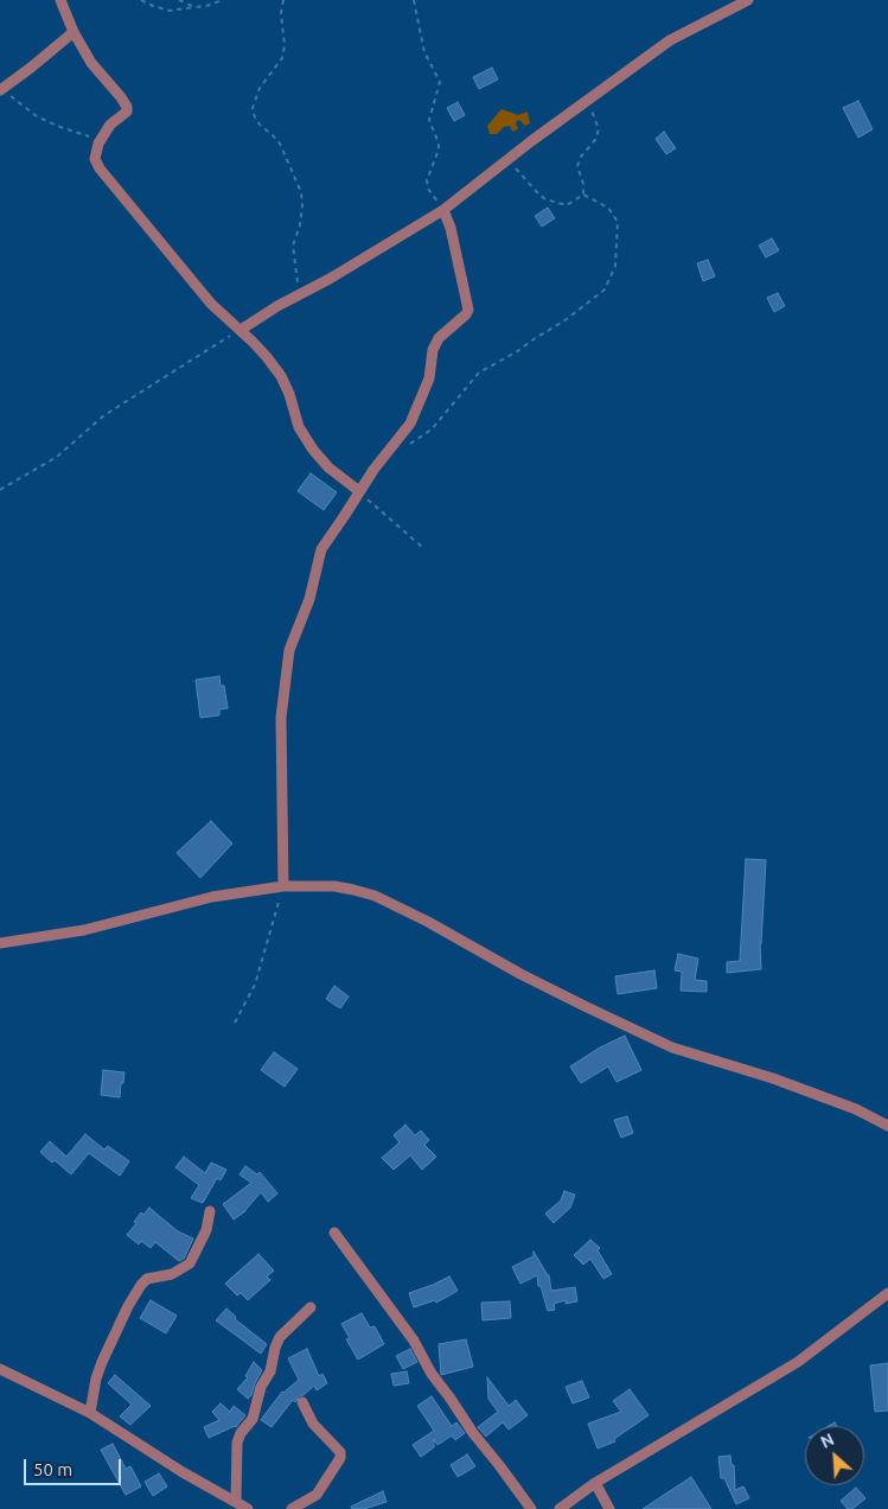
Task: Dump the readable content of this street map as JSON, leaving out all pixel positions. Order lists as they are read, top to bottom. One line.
{"scale_bar":"50 m","north":"top left"}
